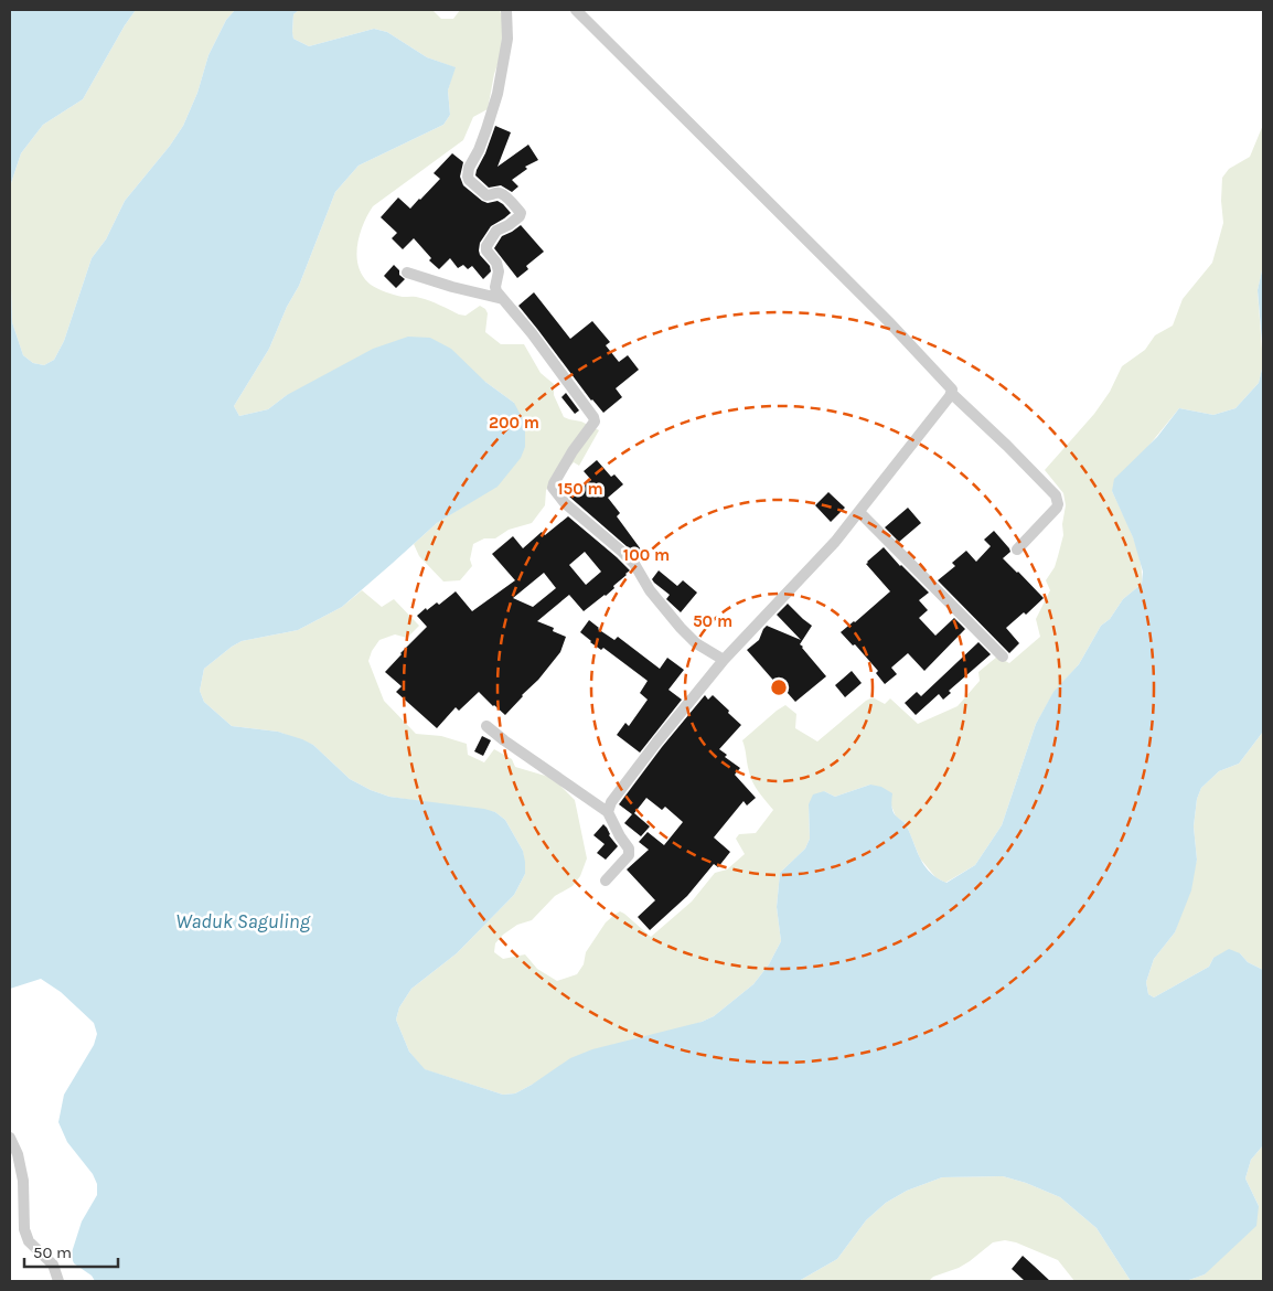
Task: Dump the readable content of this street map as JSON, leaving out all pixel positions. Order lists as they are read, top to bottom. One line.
{"water":["Waduk Saguling"],"scale_bar":"50 m","rings":["200 m","150 m","100 m","50 m"]}
